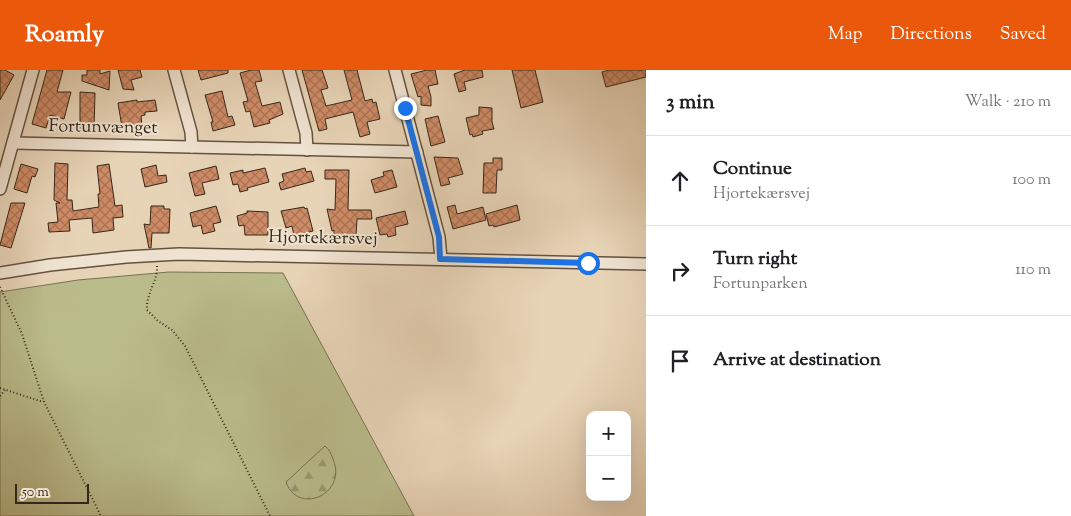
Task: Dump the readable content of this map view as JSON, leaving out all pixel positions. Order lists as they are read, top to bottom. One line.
{"streets":{"street":["Fortunvænget","Hjortekærsvej"]},"scale_bar":"50 m","page":{"header":"Roamly","nav":["Map","Directions","Saved"],"heading":["3 min","Walk · 210 m"],"list":[["Continue","Hjortekærsvej","100 m"],["Turn right","Fortunparken","110 m"],"Arrive at destination"],"map_buttons":["+","−"],"scale":"50 m"}}
